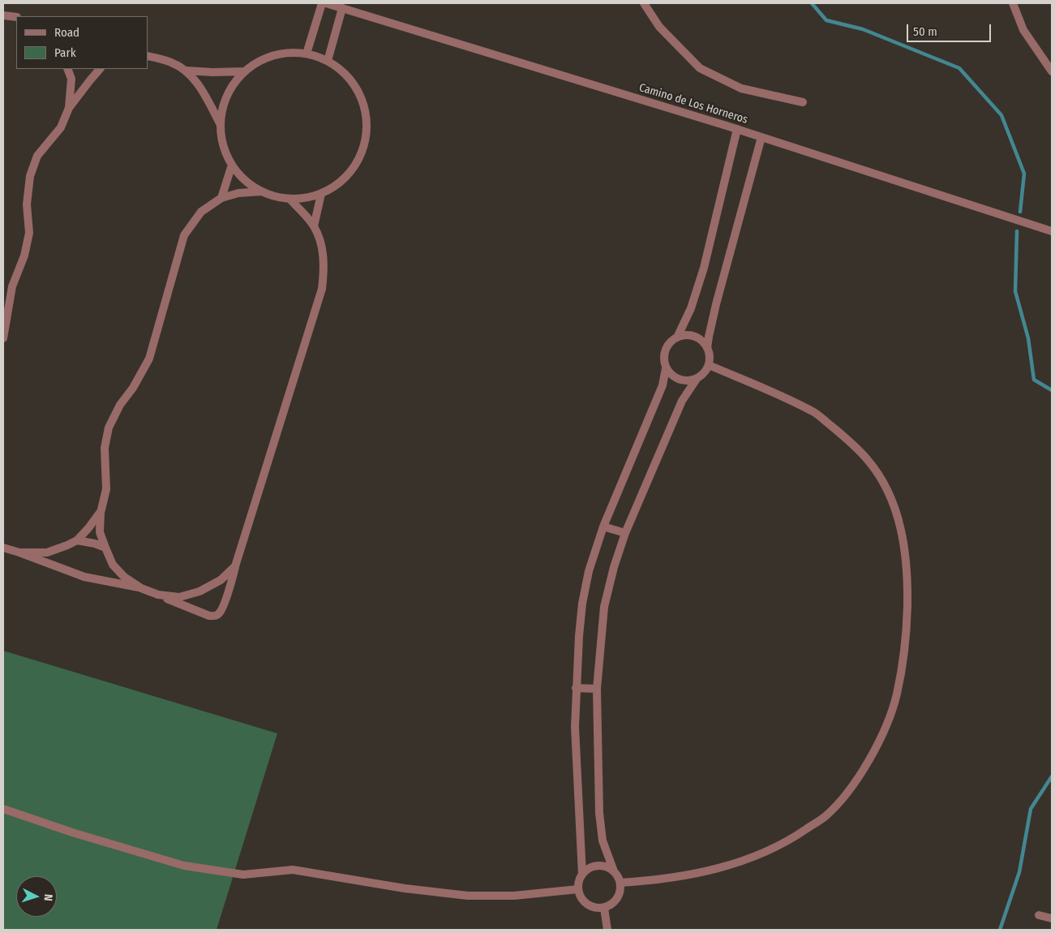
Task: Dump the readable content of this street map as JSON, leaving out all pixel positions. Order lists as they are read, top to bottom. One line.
{"streets":{"street":["Camino de Los Horneros"]},"legend":["Road","Park"],"scale_bar":"50 m","north":"right"}
